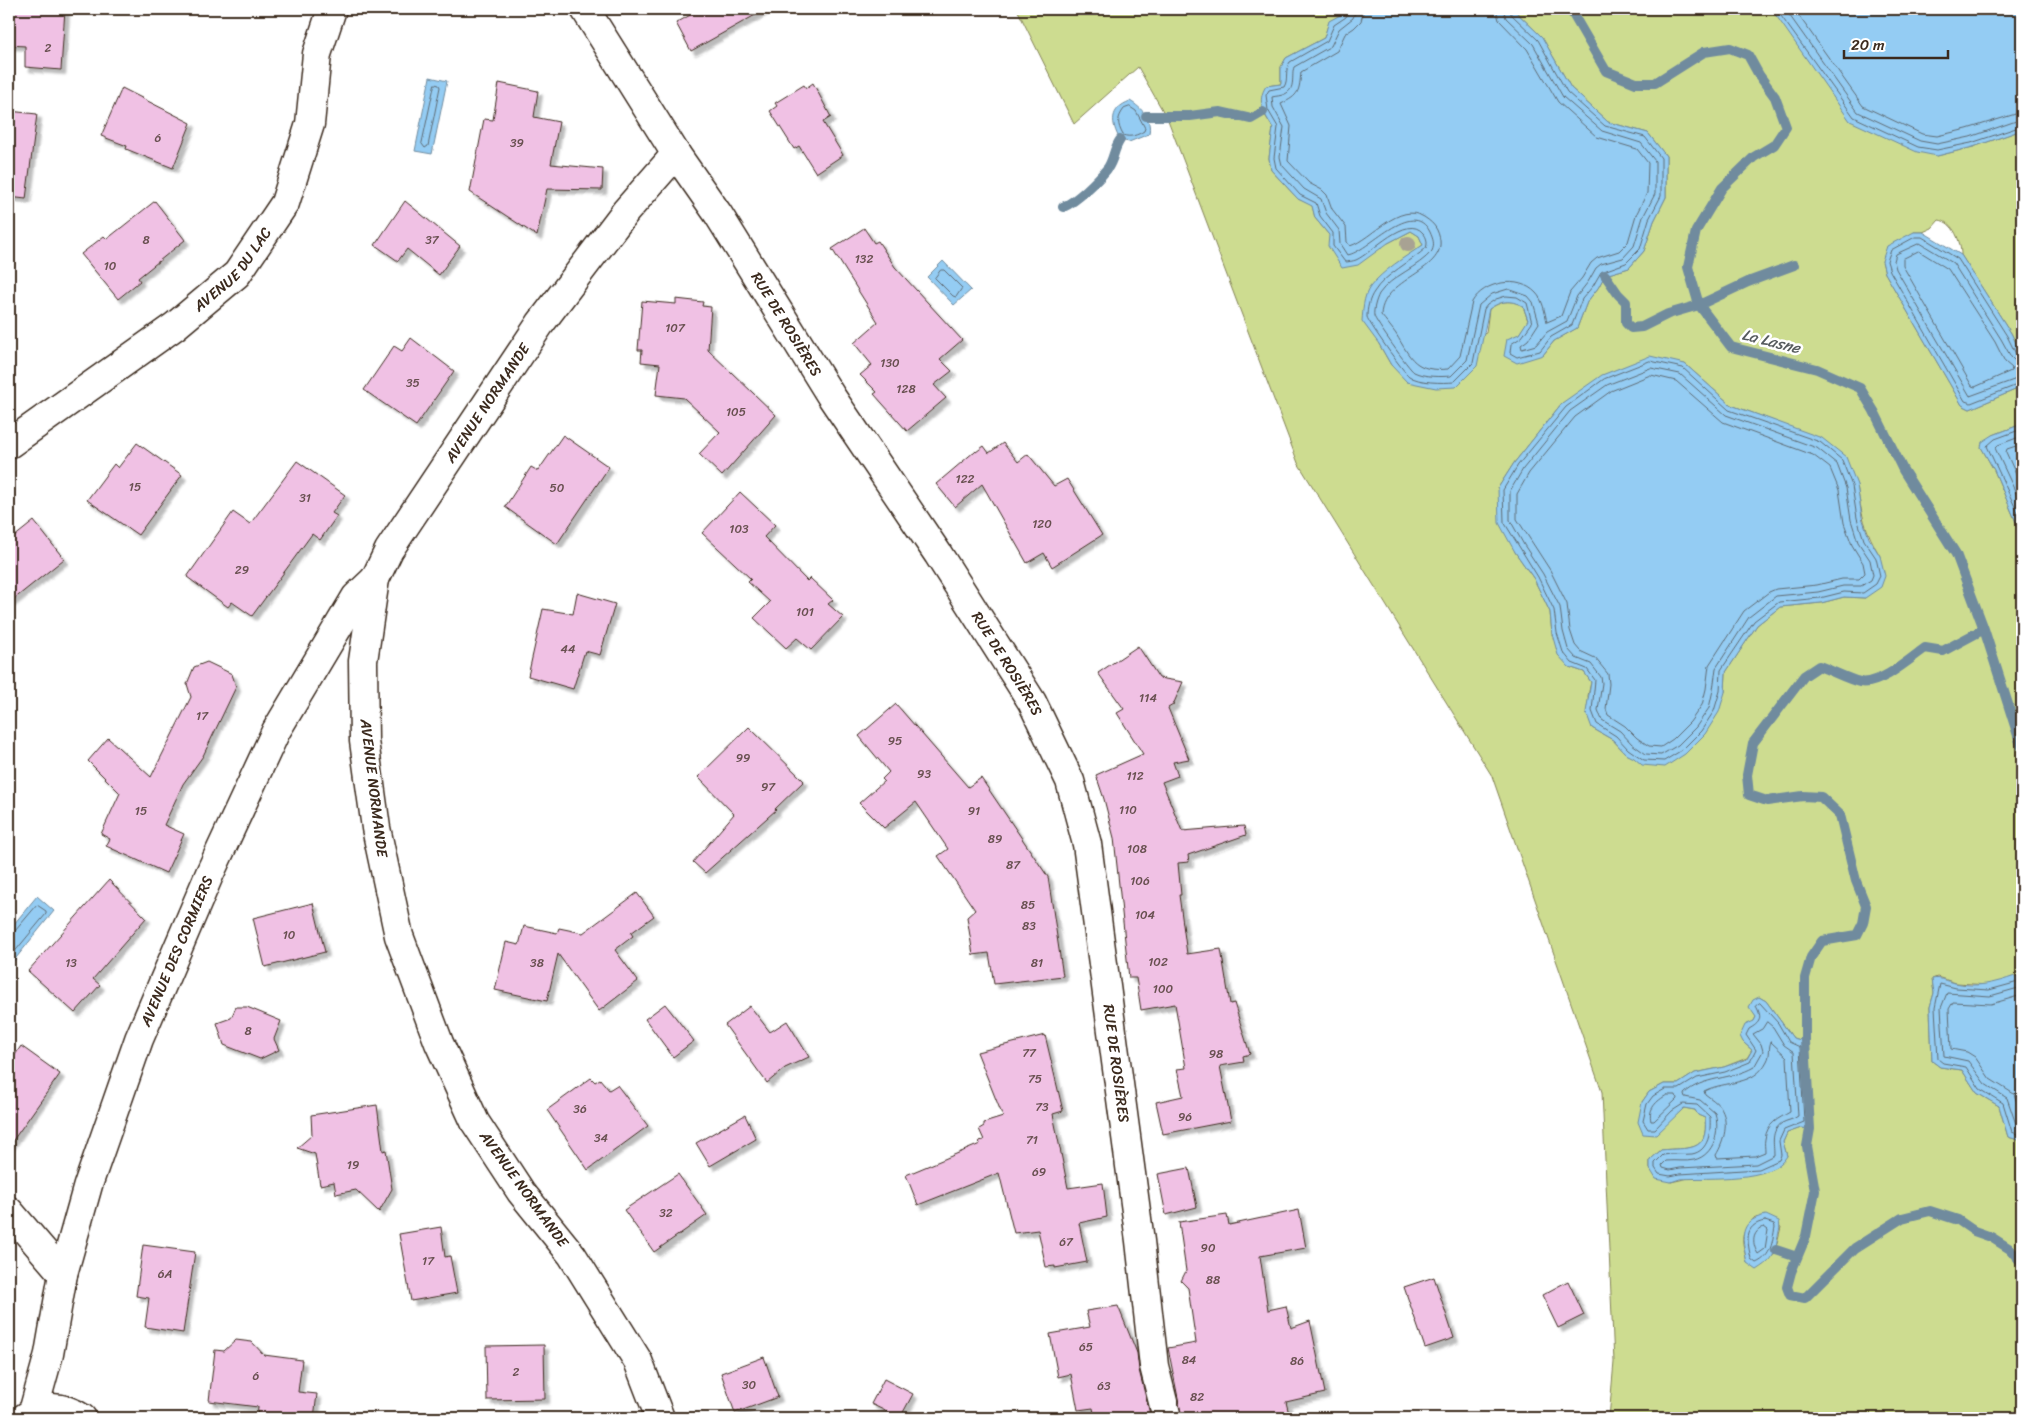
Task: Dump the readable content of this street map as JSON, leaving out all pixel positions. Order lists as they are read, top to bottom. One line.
{"streets":{"street":["AVENUE DU LAC","RUE DE ROSIÈRES","AVENUE NORMANDE","AVENUE DES CORMIERS"]},"crossings":[["RUE DE ROSIÈRES","AVENUE NORMANDE"],["AVENUE NORMANDE","AVENUE DES CORMIERS"]],"water":["La Lasne"],"house_numbers":["2","6","39","8","37","132","10","107","130","35","128","105","122","15","50","31","120","103","29","101","44","114","17","95","99","93","112","97","110","15","91","89","108","87","106","85","104","83","10","102","13","38","81","100","8","77","98","75","73","36","96","34","71","19","69","32","67","90","17","6A","88","65","84","86","2","6","30","63","82"],"scale_bar":"20 m"}
